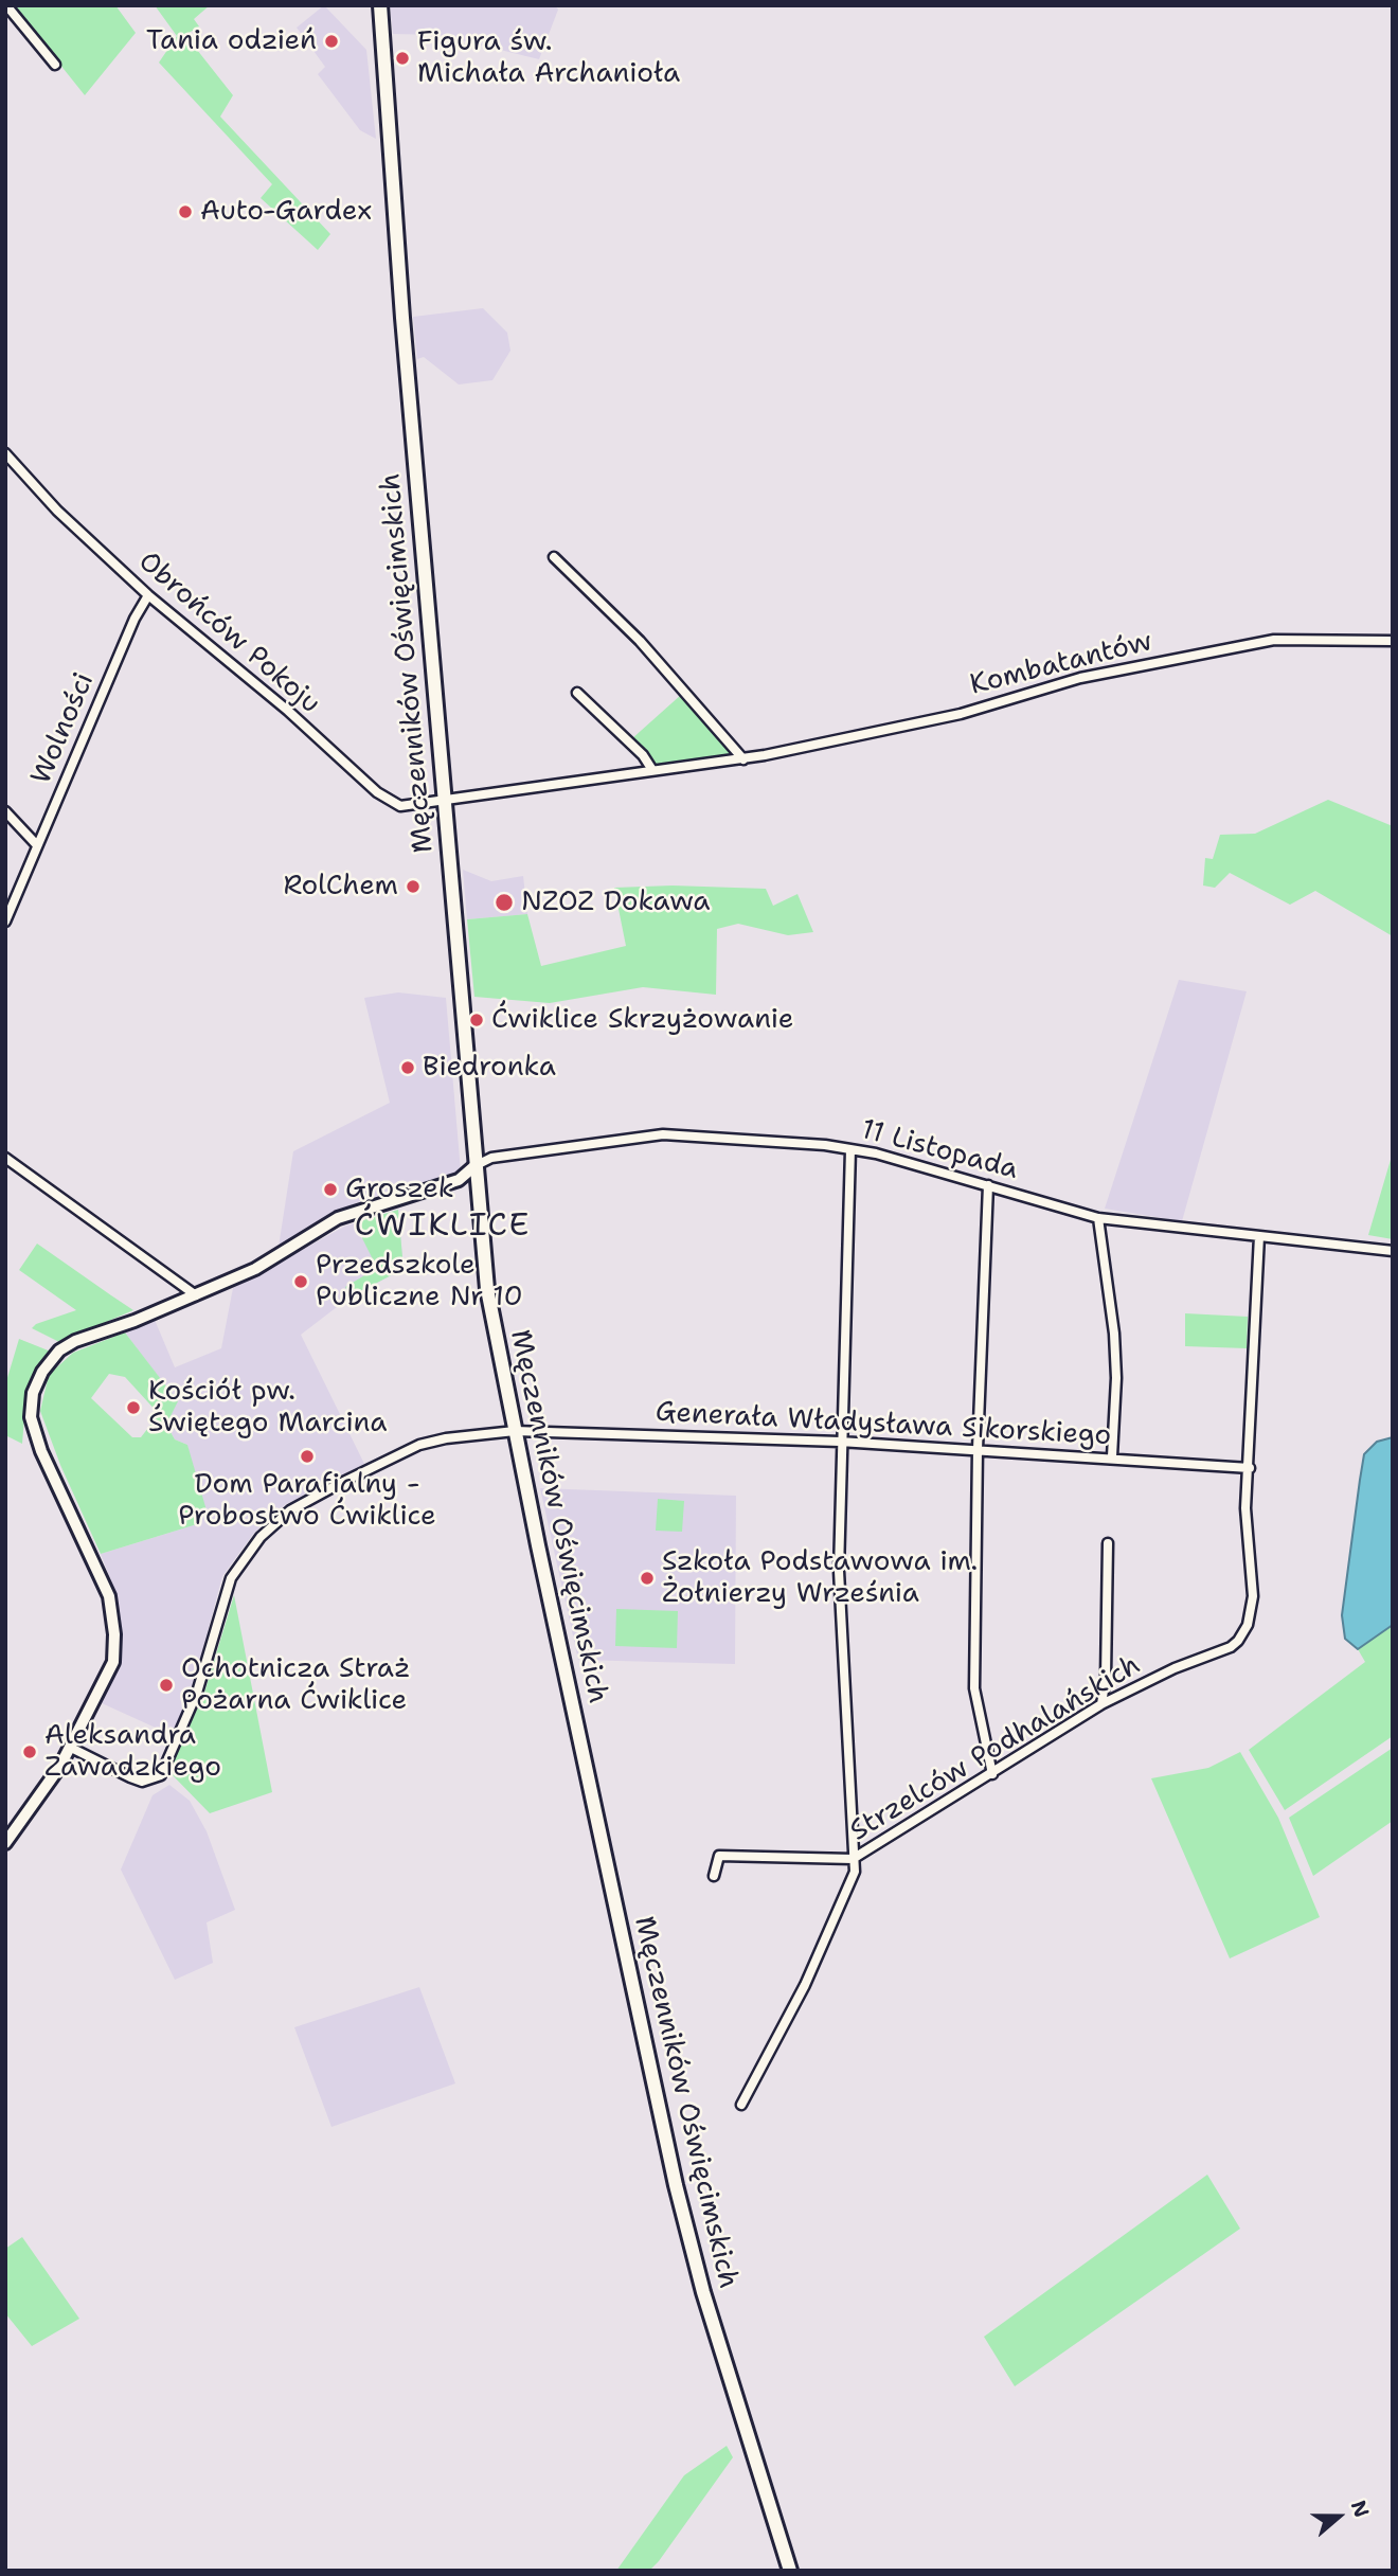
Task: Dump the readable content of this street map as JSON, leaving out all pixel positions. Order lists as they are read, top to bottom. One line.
{"streets":{"main road":["Męczenników Oświęcimskich"],"street":["Obrońców Pokoju","Kombatantów","Wolności","11 Listopada","Generała Władysława Sikorskiego","Strzelców Podhalańskich"]},"crossings":[["Obrońców Pokoju","Męczenników Oświęcimskich"],["Obrońców Pokoju","Kombatantów"],["Obrońców Pokoju","Wolności"],["Męczenników Oświęcimskich","Kombatantów"],["Męczenników Oświęcimskich","11 Listopada"],["Męczenników Oświęcimskich","Generała Władysława Sikorskiego"],["11 Listopada","Strzelców Podhalańskich"],["Generała Władysława Sikorskiego","Strzelców Podhalańskich"]],"districts":["ĆWIKLICE"],"places":["Tania odzień","Figura św. Michała Archanioła","Auto-Gardex","RolChem","NZOZ Dokawa","Ćwiklice Skrzyżowanie","Biedronka","Groszek","Przedszkole Publiczne Nr 10","Kościół pw. Świętego Marcina","Dom Parafialny - Probostwo Ćwiklice","Szkoła Podstawowa im. Żołnierzy Września","Ochotnicza Straż Pożarna Ćwiklice","Aleksandra Zawadzkiego"],"north":"right"}
